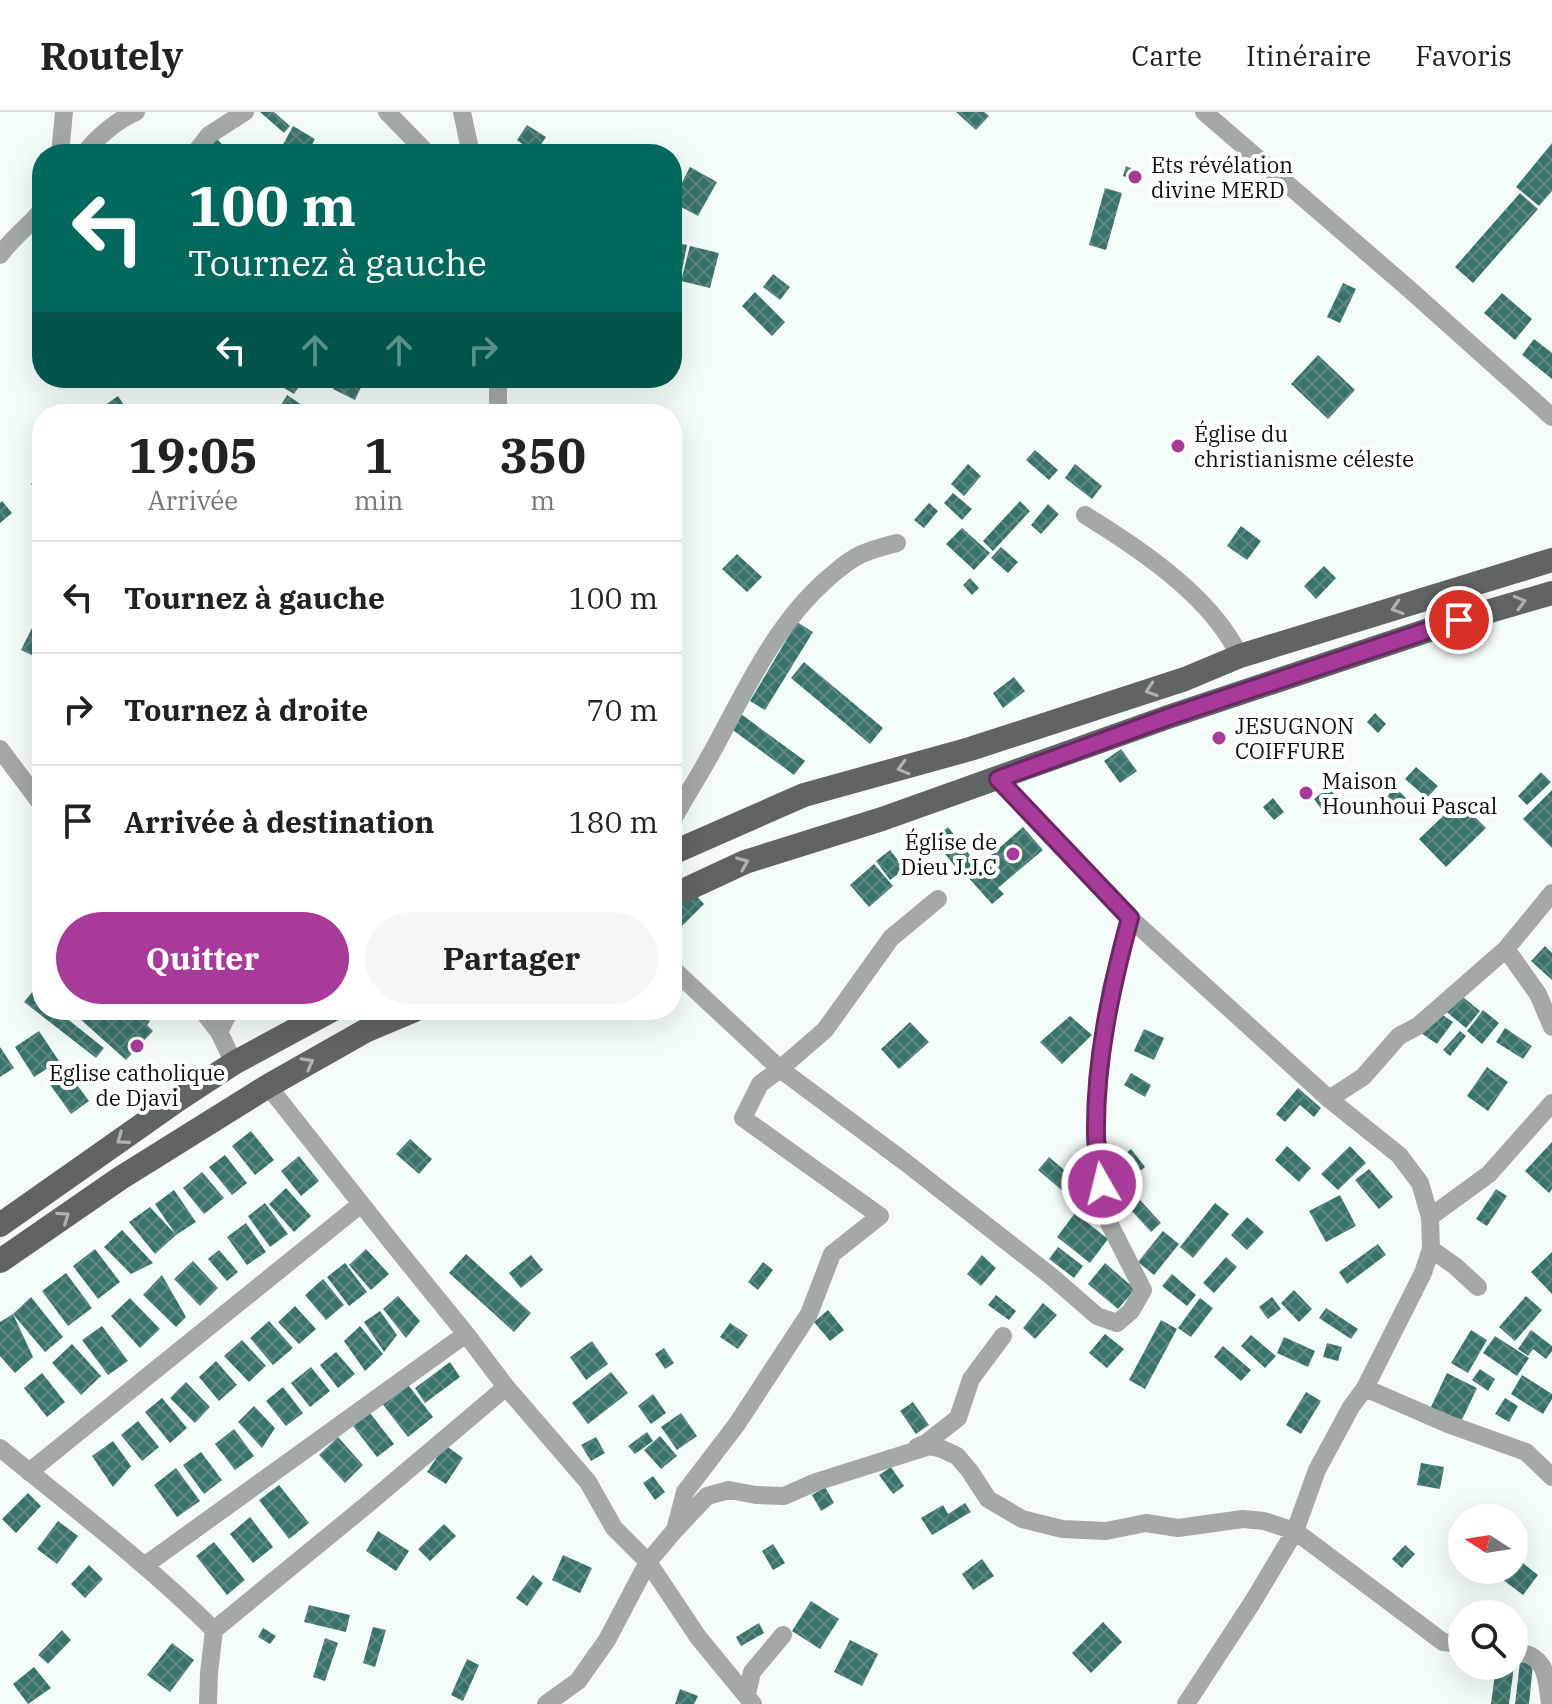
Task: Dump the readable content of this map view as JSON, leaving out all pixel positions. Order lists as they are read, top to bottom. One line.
{"places":["Ets révélation divine MERD","Église du christianisme céleste","JESUGNON COIFFURE","Maison Hounhoui Pascal","Église de Dieu J.J.C","Eglise catholique de Djavi"],"north":"left","page":{"header":"Routely","nav":["Carte","Itinéraire","Favoris"],"turn":["100 m","Tournez à gauche"],"eta":["19:05","Arrivée","1","min","350","m"],"list":[{"name":"Tournez à gauche","value":"100 m"},{"name":"Tournez à droite","value":"70 m"},{"name":"Arrivée à destination","value":"180 m"}],"buttons":["Quitter","Partager"]}}
